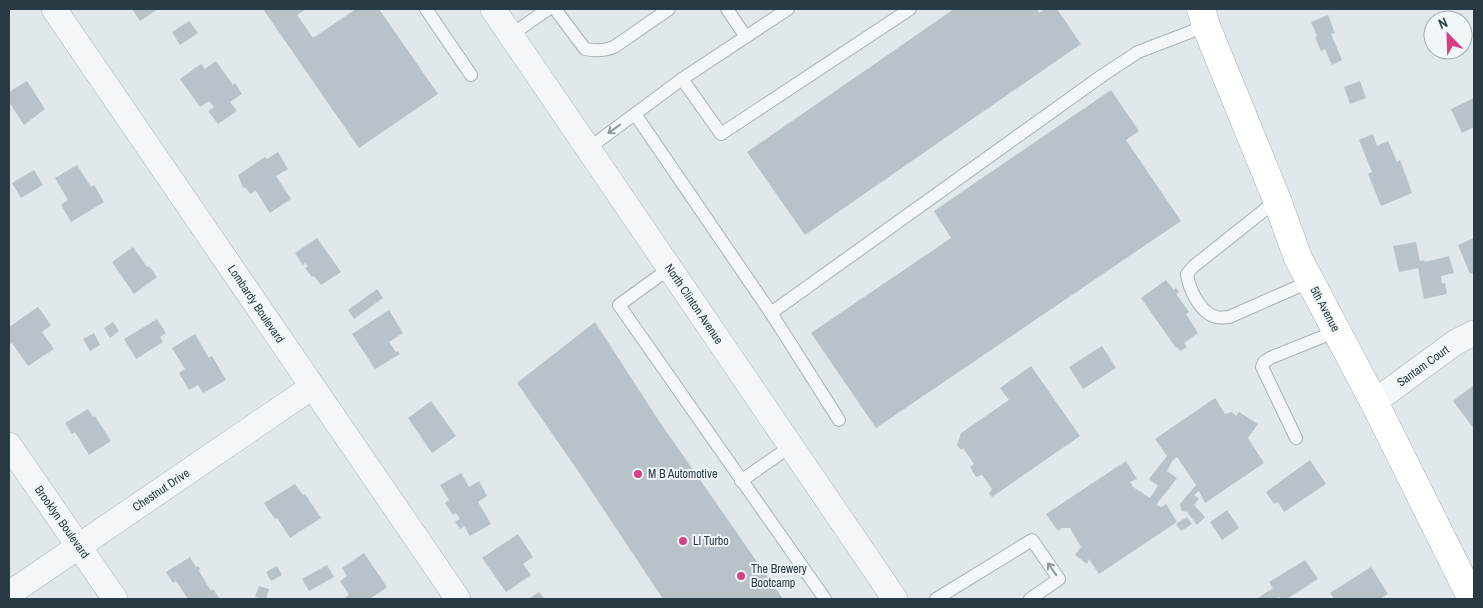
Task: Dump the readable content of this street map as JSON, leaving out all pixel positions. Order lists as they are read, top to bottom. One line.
{"streets":{"main road":["5th Avenue"],"street":["Lombardy Boulevard","North Clinton Avenue","Santam Court","Chestnut Drive","Brooklyn Boulevard"]},"crossings":[["Lombardy Boulevard","Chestnut Drive"],["5th Avenue","Santam Court"],["Chestnut Drive","Brooklyn Boulevard"]],"places":["M B Automotive","LI Turbo","The Brewery Bootcamp"],"north":"top left"}
